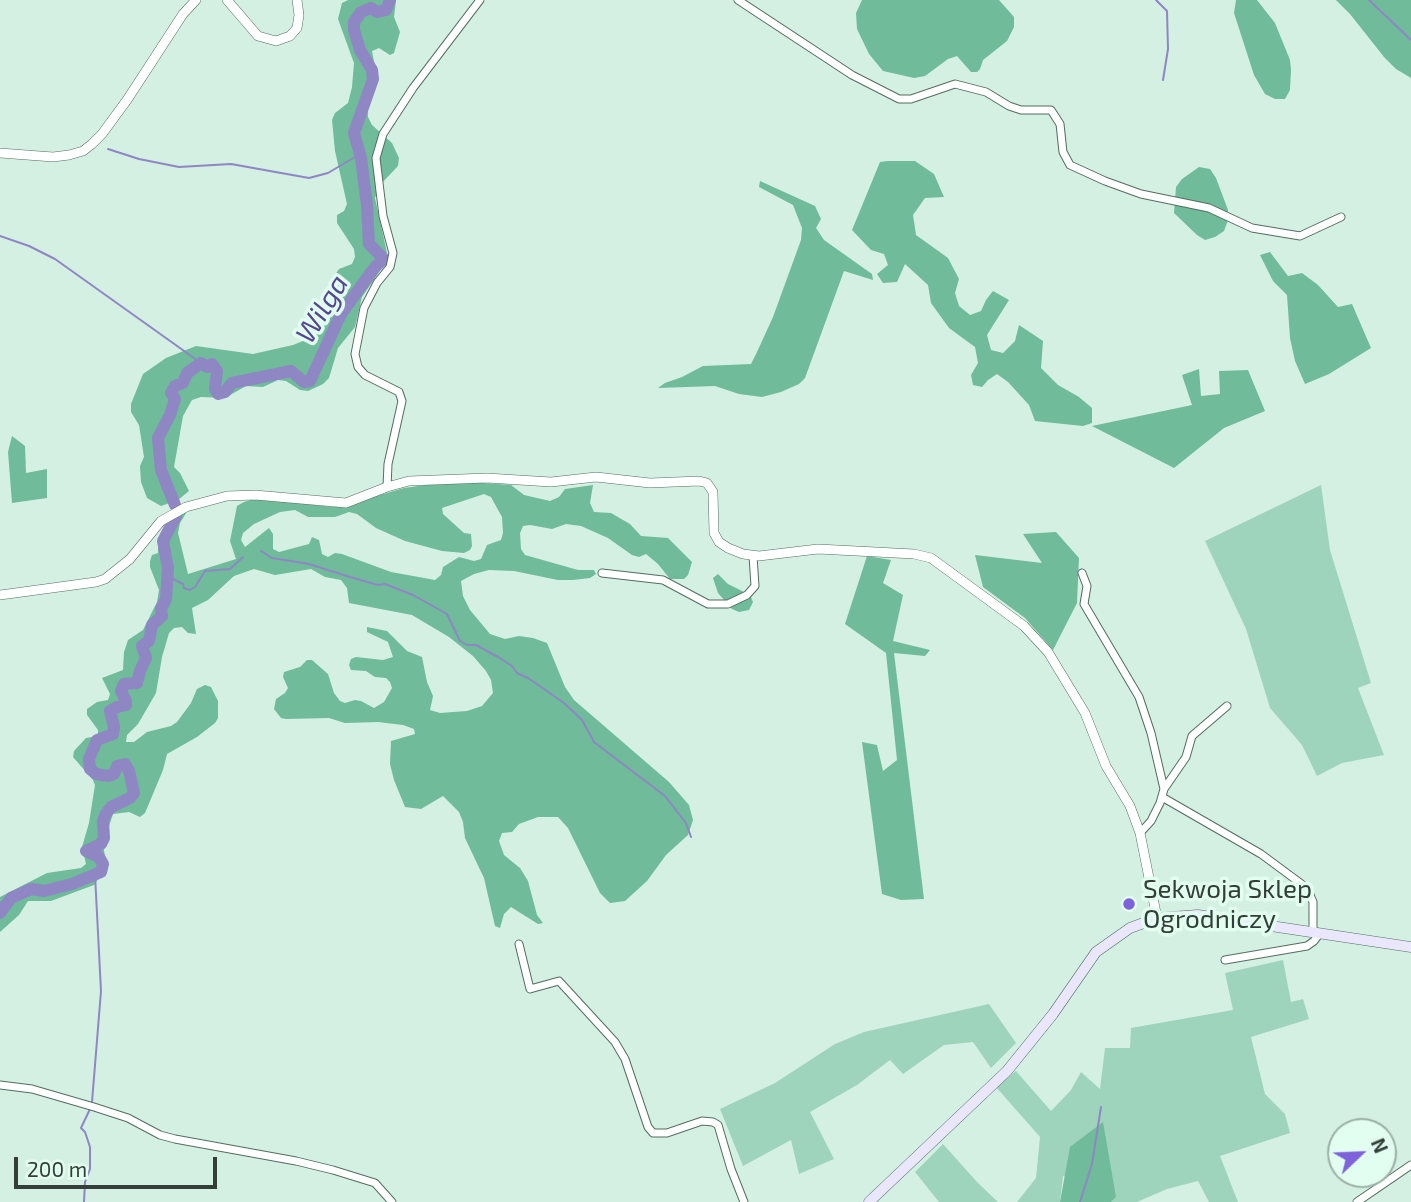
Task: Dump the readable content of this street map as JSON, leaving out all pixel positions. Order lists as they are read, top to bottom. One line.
{"water":["Wilga"],"places":["Sekwoja Sklep Ogrodniczy"],"scale_bar":"200 m","north":"top right"}
